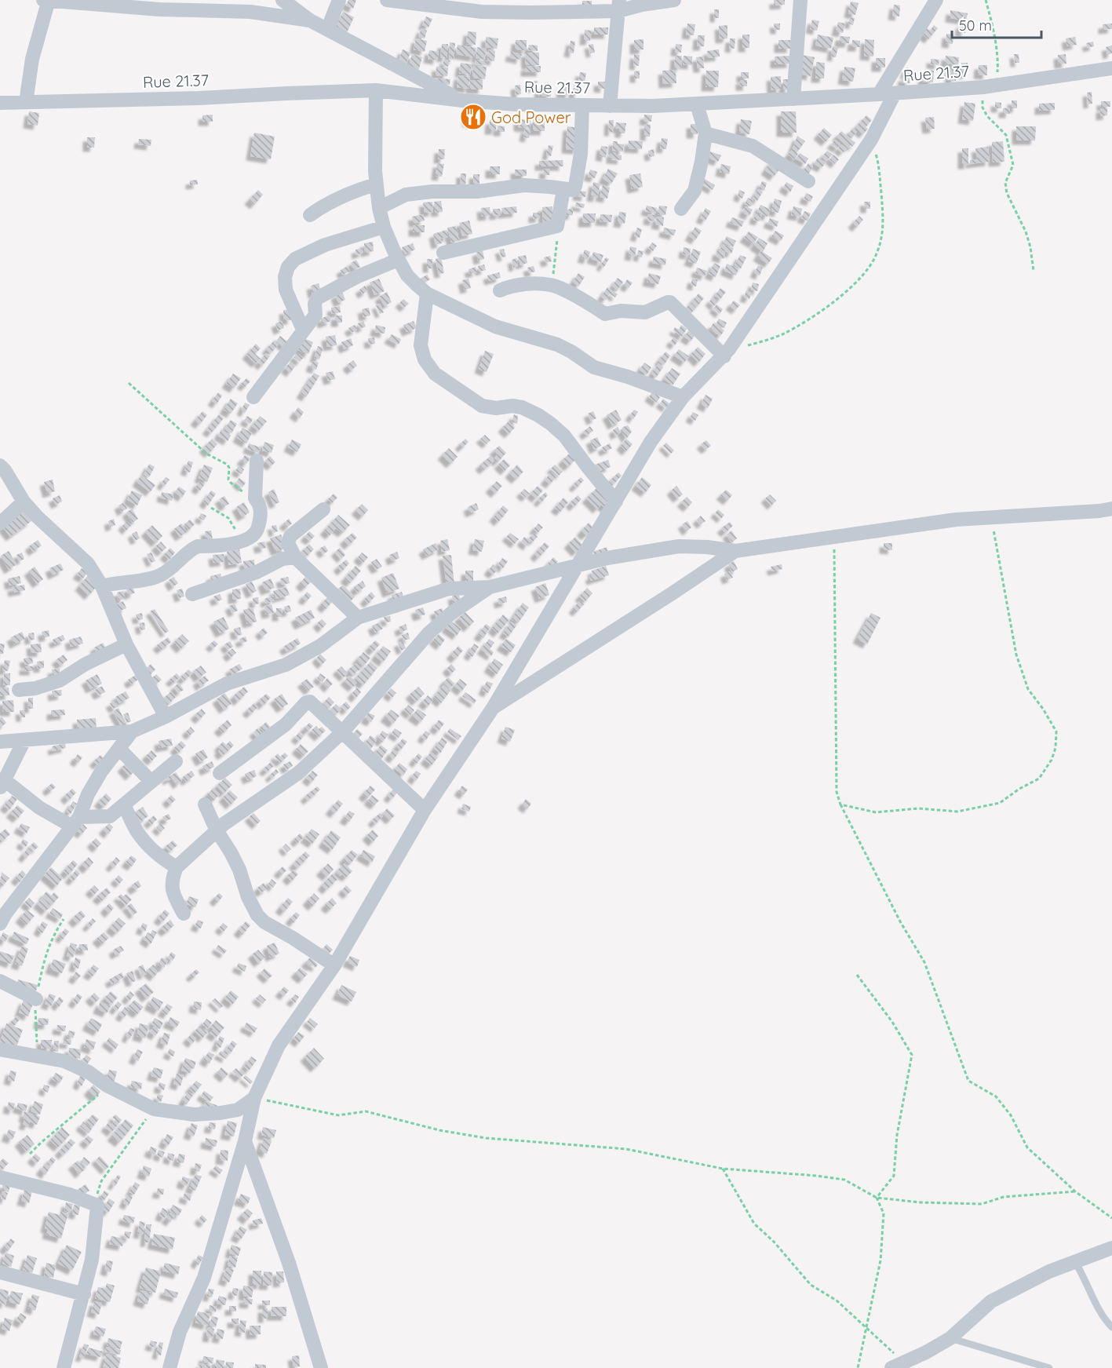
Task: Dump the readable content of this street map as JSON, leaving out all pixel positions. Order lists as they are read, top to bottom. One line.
{"streets":{"street":["Rue 21.37"]},"places":{"restaurant":["God Power"]},"scale_bar":"50 m"}
